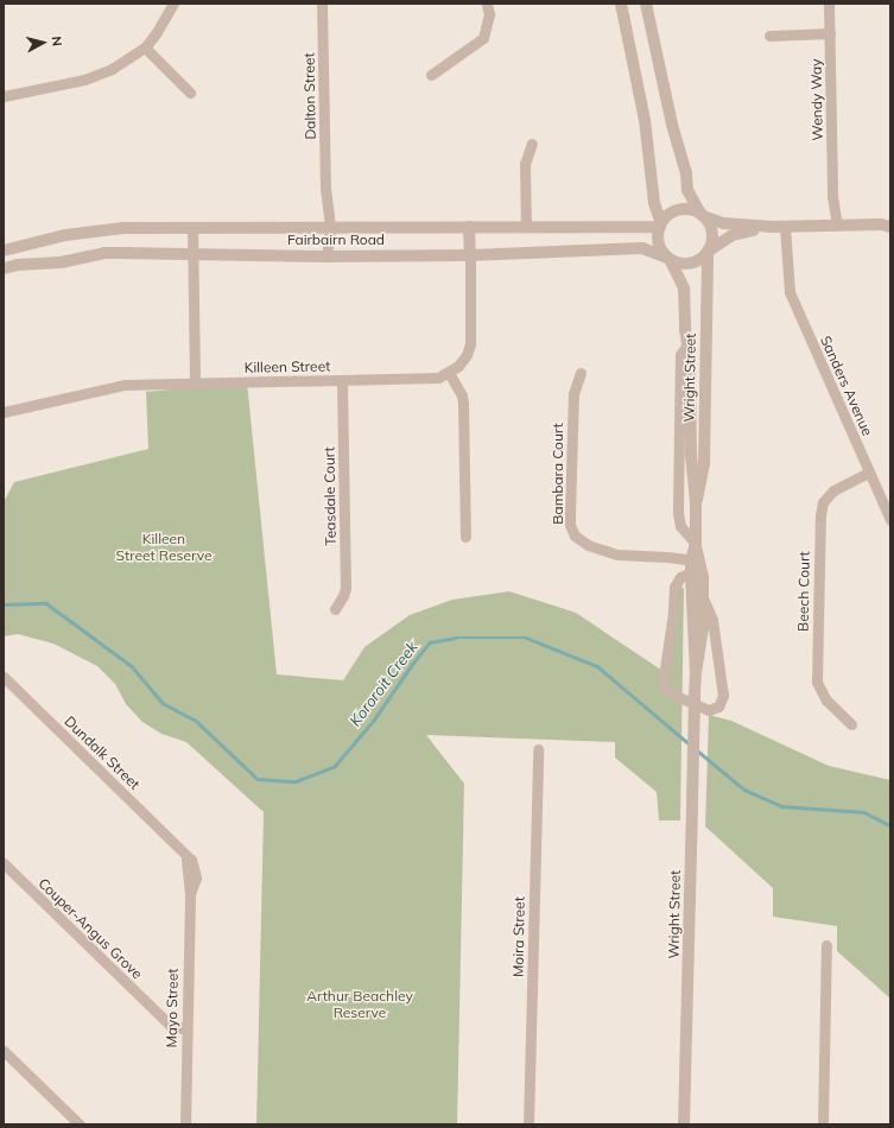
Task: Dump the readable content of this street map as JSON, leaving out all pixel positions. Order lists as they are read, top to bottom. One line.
{"streets":{"street":["Dalton Street","Wendy Way","Fairbairn Road","Killeen Street","Wright Street","Sanders Avenue","Bambara Court","Teasdale Court","Beech Court","Dundalk Street","Couper-Angus Grove","Moira Street","Mayo Street"]},"crossings":[["Dalton Street","Fairbairn Road"],["Fairbairn Road","Killeen Street"],["Fairbairn Road","Wright Street"],["Killeen Street","Teasdale Court"],["Wright Street","Bambara Court"],["Sanders Avenue","Beech Court"],["Dundalk Street","Mayo Street"],["Couper-Angus Grove","Mayo Street"]],"water":["Kororoit Creek"],"parks":["Killeen Street Reserve","Arthur Beachley Reserve"],"north":"right"}
